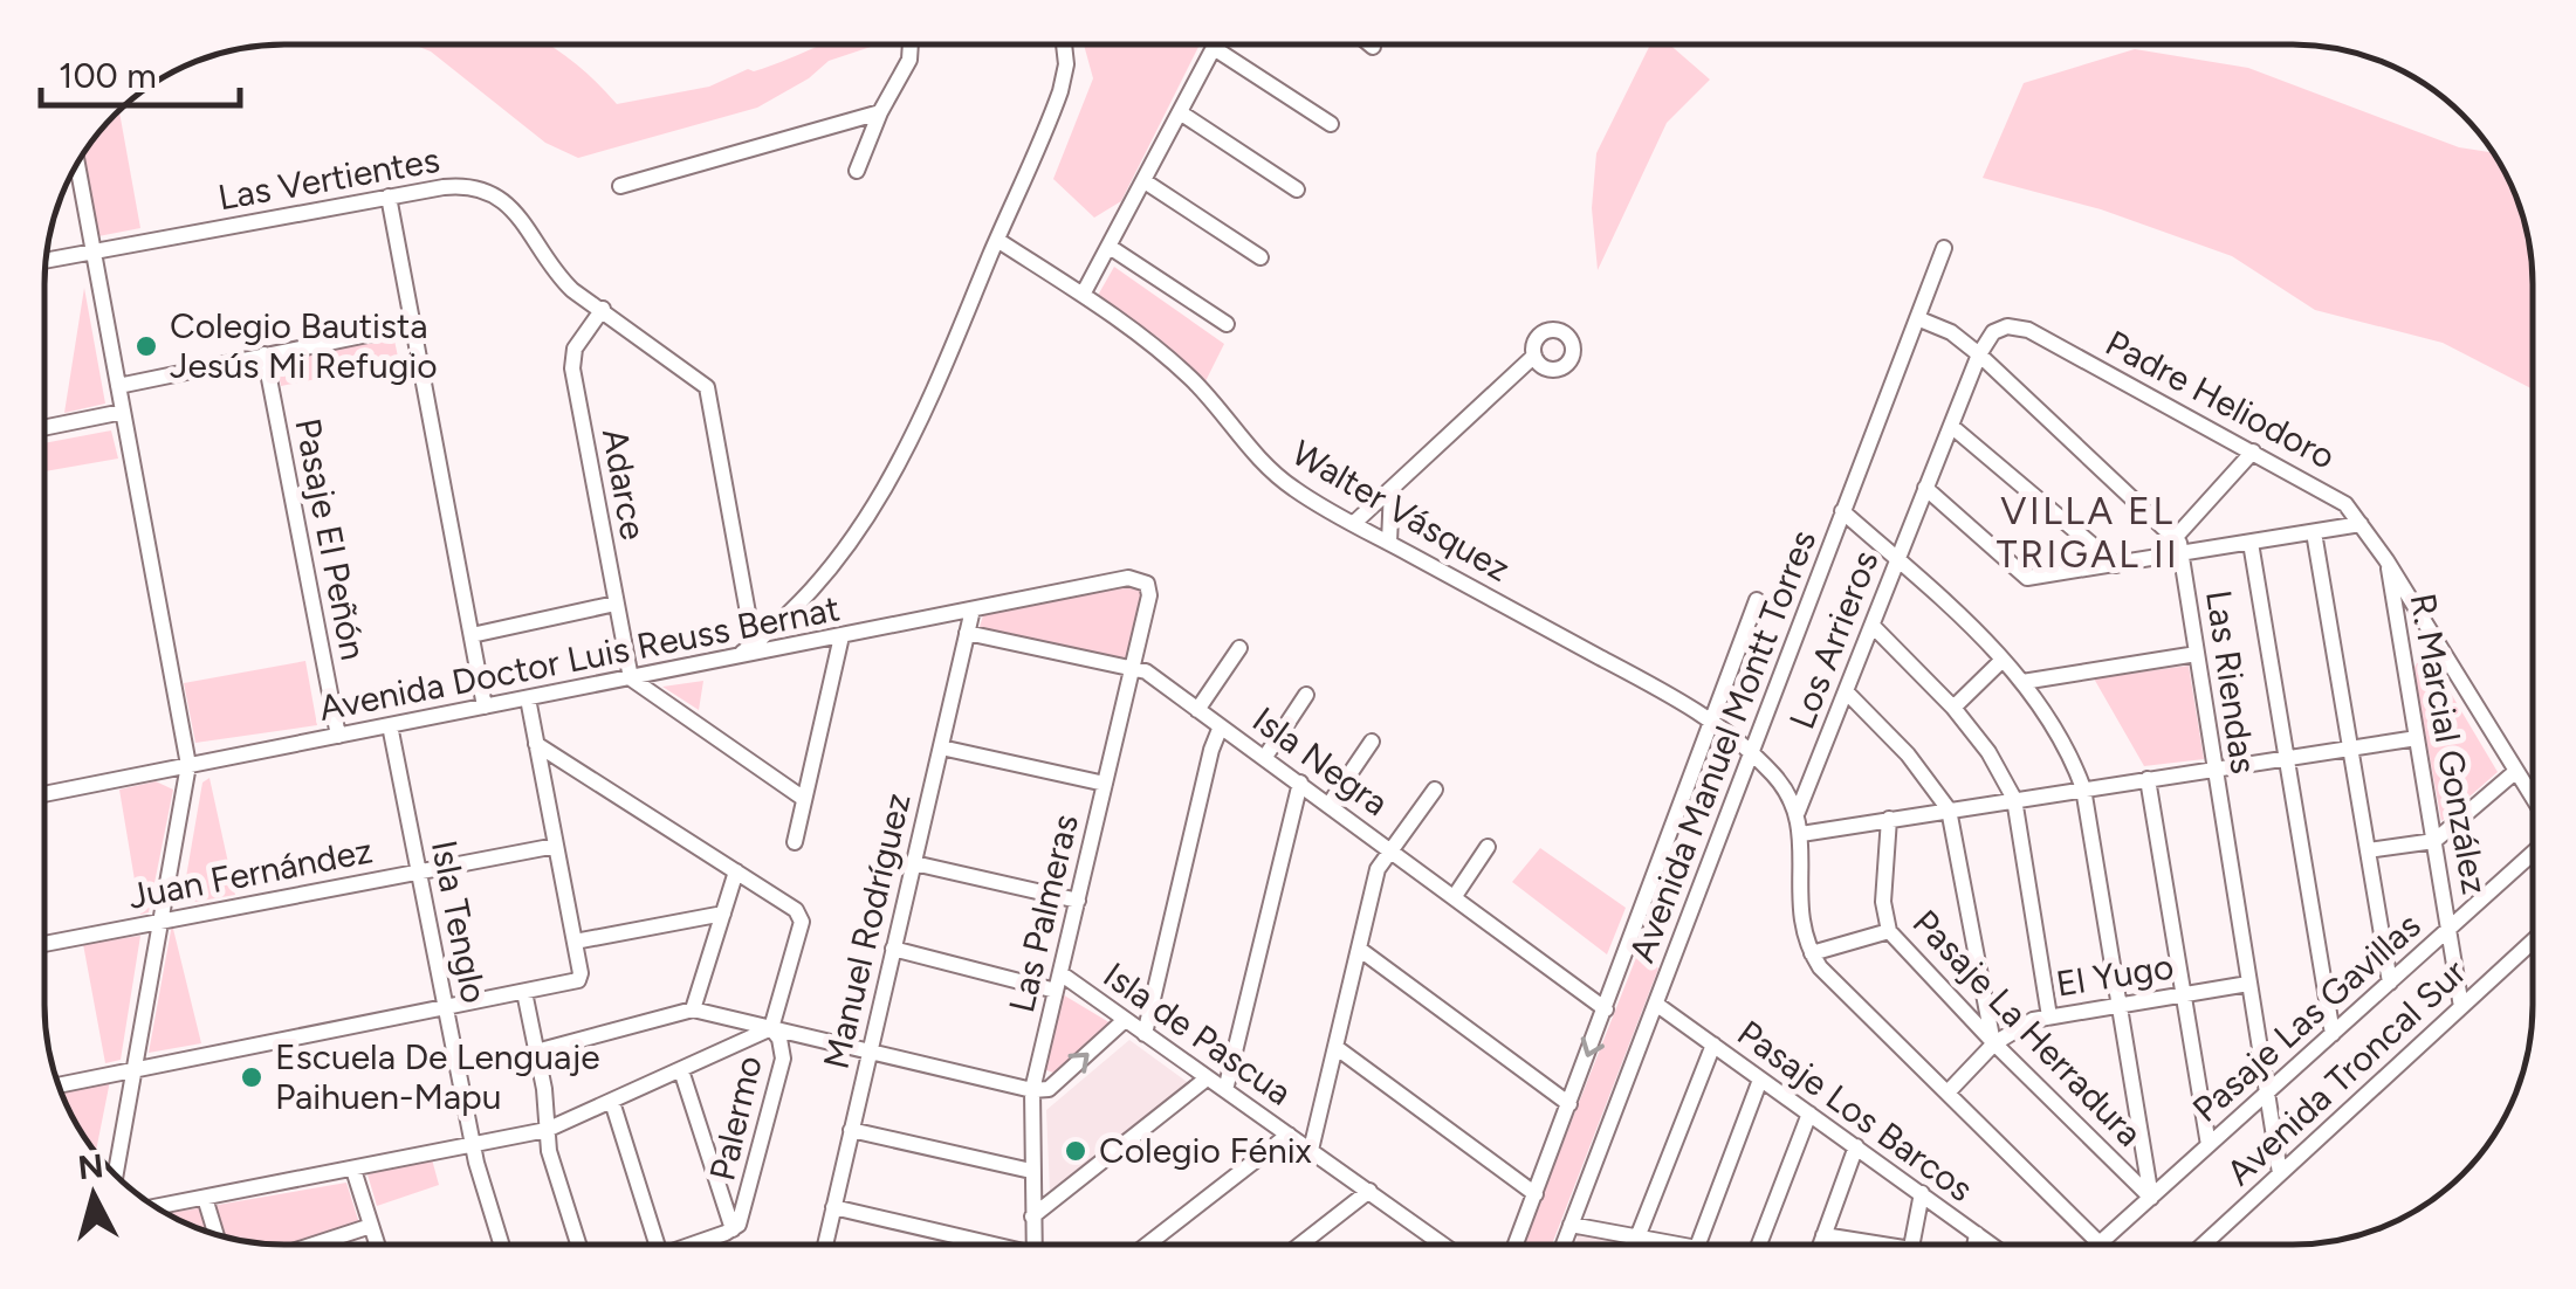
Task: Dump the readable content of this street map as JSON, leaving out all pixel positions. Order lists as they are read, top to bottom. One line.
{"streets":{"street":["Las Vertientes","Padre Heliodoro","Adarce","Walter Vásquez","Pasaje El Peñón","Los Arrieros","Avenida Doctor Luis Reuss Bernat","Las Riendas","R. Marcial González","Avenida Manuel Montt Torres","Isla Negra","Juan Fernández","Las Palmeras","Isla Tenglo","Manuel Rodríguez","El Yugo","Pasaje Las Gavillas","Pasaje La Herradura","Isla de Pascua","Avenida Troncal Sur","Pasaje Los Barcos","Palermo"]},"crossings":[["Las Vertientes","Adarce"],["Padre Heliodoro","Los Arrieros"],["Padre Heliodoro","Las Riendas"],["Padre Heliodoro","R. Marcial González"],["Adarce","Avenida Doctor Luis Reuss Bernat"],["Walter Vásquez","Los Arrieros"],["Walter Vásquez","Avenida Manuel Montt Torres"],["Pasaje El Peñón","Avenida Doctor Luis Reuss Bernat"],["Los Arrieros","Las Riendas"],["Avenida Doctor Luis Reuss Bernat","Las Palmeras"],["Avenida Doctor Luis Reuss Bernat","Isla Tenglo"],["Avenida Doctor Luis Reuss Bernat","Manuel Rodríguez"],["Las Riendas","Avenida Manuel Montt Torres"],["Las Riendas","El Yugo"],["Las Riendas","Pasaje Las Gavillas"],["Las Riendas","Avenida Troncal Sur"],["R. Marcial González","Pasaje Las Gavillas"],["R. Marcial González","Avenida Troncal Sur"],["Avenida Manuel Montt Torres","Isla Negra"],["Avenida Manuel Montt Torres","Pasaje Los Barcos"],["Isla Negra","Las Palmeras"],["Isla Negra","Manuel Rodríguez"],["Juan Fernández","Isla Tenglo"],["Las Palmeras","Isla de Pascua"],["Manuel Rodríguez","Isla de Pascua"],["El Yugo","Pasaje La Herradura"],["Pasaje Las Gavillas","Pasaje La Herradura"]],"districts":["VILLA EL TRIGAL II"],"places":["Colegio Bautista Jesús Mi Refugio","Escuela De Lenguaje Paihuen-Mapu","Colegio Fénix"],"scale_bar":"100 m","north":"top"}
